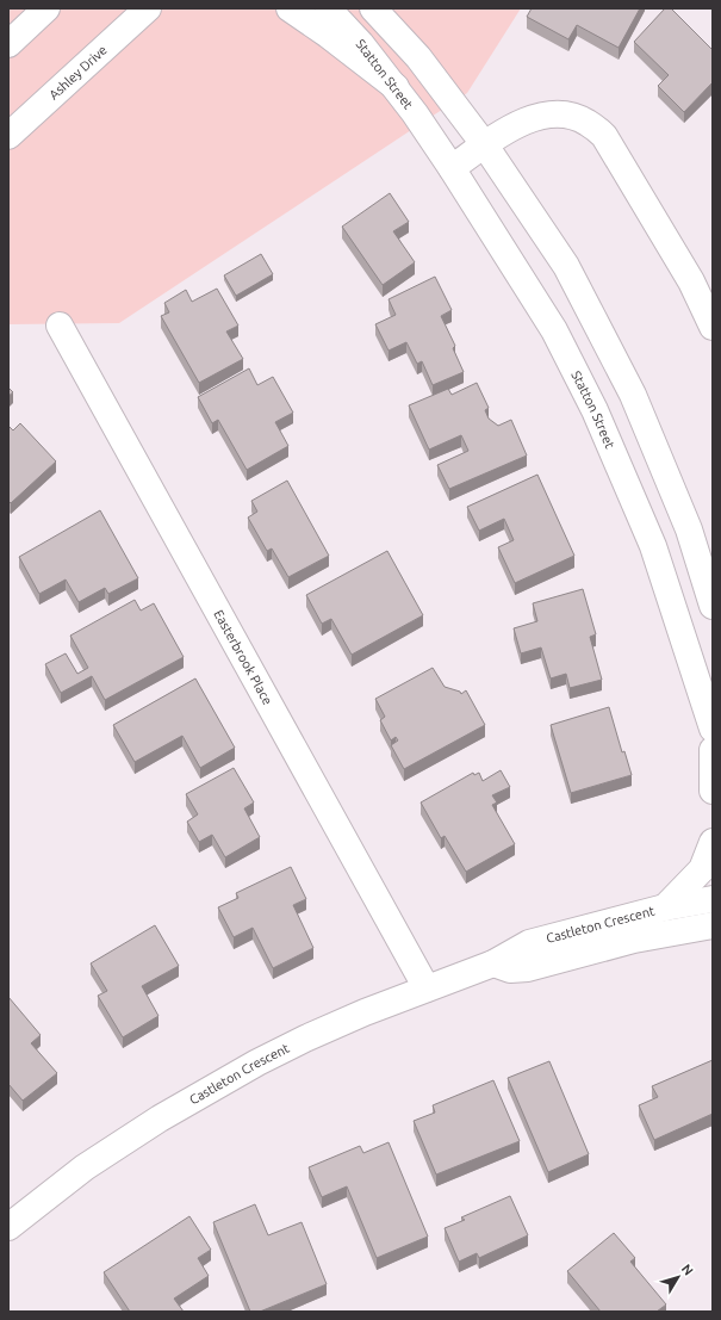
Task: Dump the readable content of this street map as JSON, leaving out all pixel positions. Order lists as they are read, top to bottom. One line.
{"streets":{"street":["Ashley Drive","Statton Street","Easterbrook Place","Castleton Crescent"]},"crossings":[["Easterbrook Place","Castleton Crescent"]],"north":"top right"}
